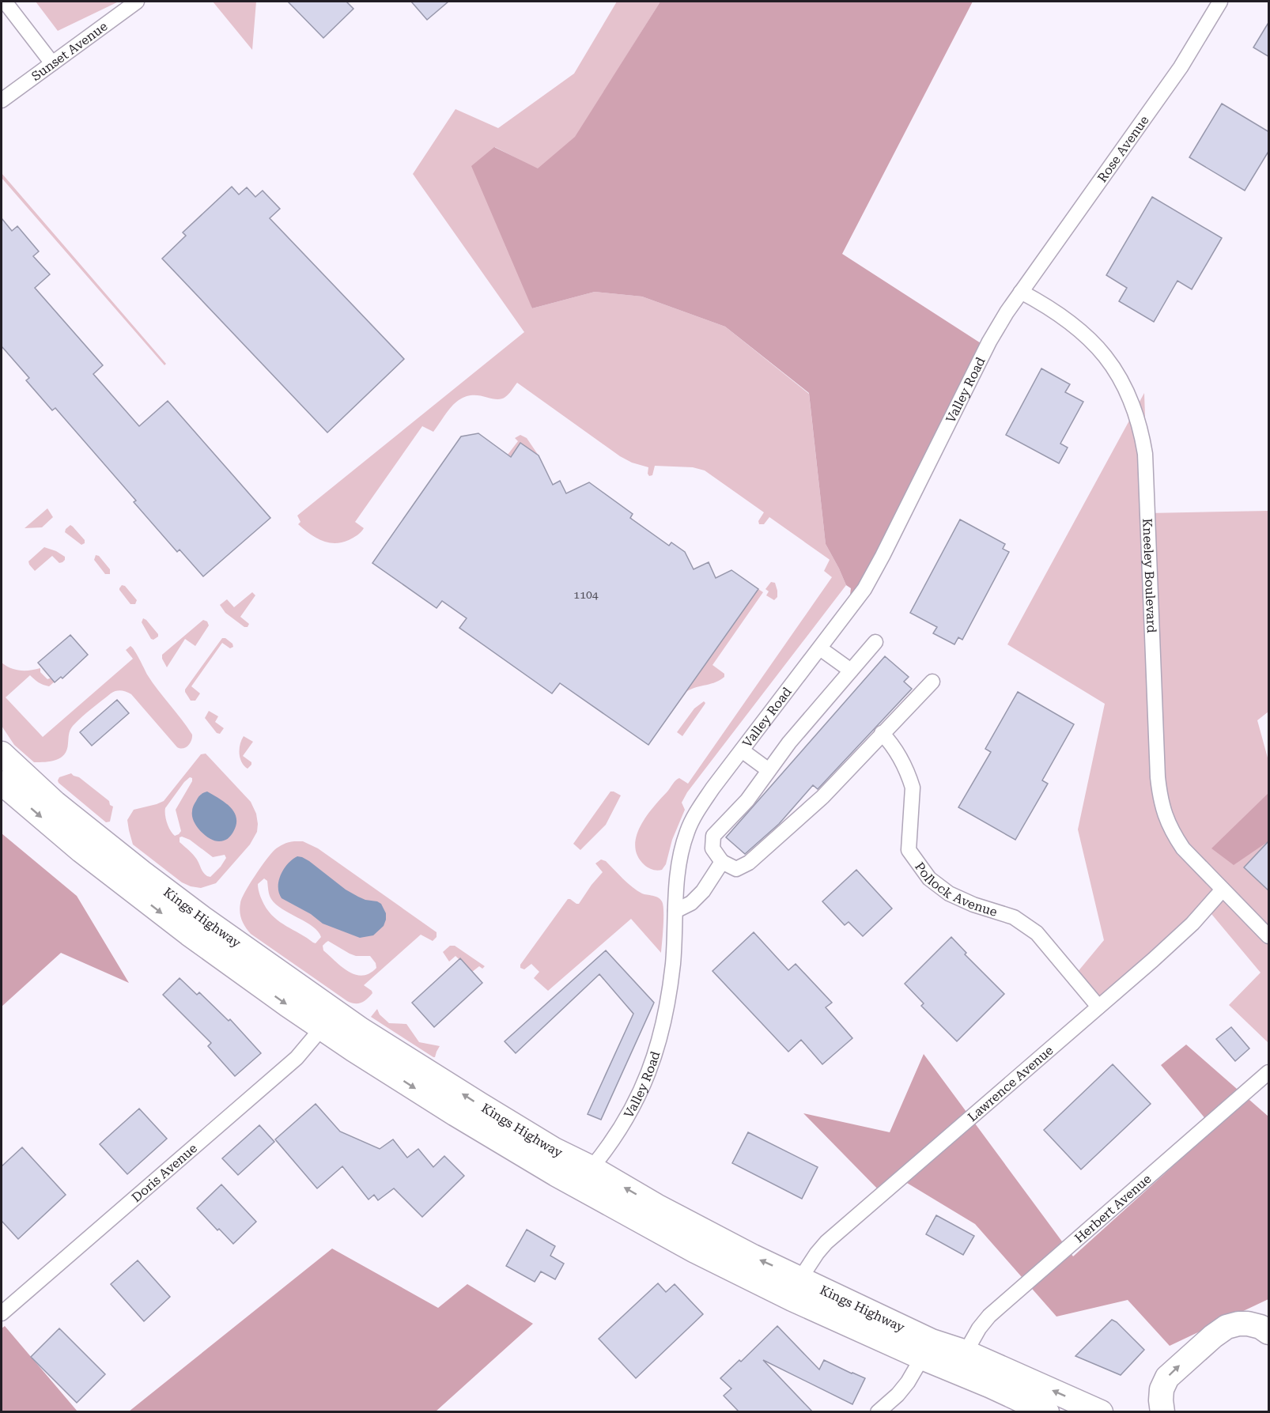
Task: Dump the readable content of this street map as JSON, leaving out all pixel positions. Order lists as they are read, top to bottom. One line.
{"streets":{"main road":["Kings Highway"],"street":["Sunset Avenue","Rose Avenue","Valley Road","Kneeley Boulevard","Pollock Avenue","Lawrence Avenue","Doris Avenue","Herbert Avenue"]},"crossings":[["Rose Avenue","Valley Road"],["Rose Avenue","Kneeley Boulevard"],["Valley Road","Kneeley Boulevard"],["Valley Road","Kings Highway"],["Kneeley Boulevard","Lawrence Avenue"],["Pollock Avenue","Lawrence Avenue"],["Kings Highway","Lawrence Avenue"],["Kings Highway","Doris Avenue"],["Kings Highway","Herbert Avenue"]],"house_numbers":["1104"]}
